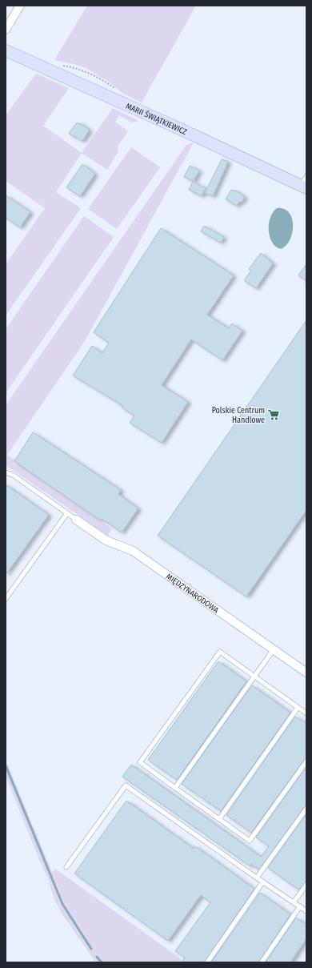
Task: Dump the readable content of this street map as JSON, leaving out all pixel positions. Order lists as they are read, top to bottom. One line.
{"streets":{"street":["MARII ŚWIĄTKIEWICZ","MIĘDZYNARODOWA"]},"places":{"supermarket":["Polskie Centrum Handlowe"]}}
